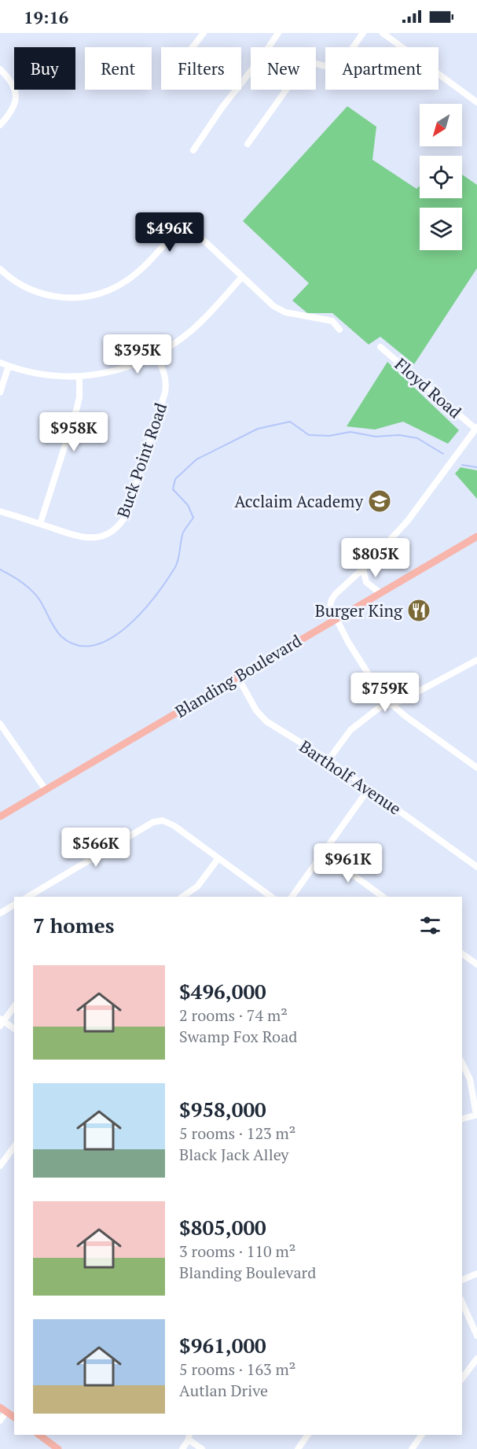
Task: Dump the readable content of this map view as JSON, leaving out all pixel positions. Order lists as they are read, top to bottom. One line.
{"streets":{"main road":["Blanding Boulevard"],"street":["Floyd Road","Buck Point Road","Bartholf Avenue"]},"crossings":[["Blanding Boulevard","Bartholf Avenue"]],"places":{"school or university":["Acclaim Academy"],"restaurant":["Burger King"]},"north":"bottom left","page":{"status":"19:16","chip":["Buy","Rent","Filters","New","Apartment"],"price":["$496K","$395K","$958K","$805K","$759K","$566K","$961K"],"heading":"7 homes","list":[{"name":"$496,000","note":"2 rooms · 74 m² · Swamp Fox Road"},{"name":"$958,000","note":"5 rooms · 123 m² · Black Jack Alley"},{"name":"$805,000","note":"3 rooms · 110 m² · Blanding Boulevard"},{"name":"$961,000","note":"5 rooms · 163 m² · Autlan Drive"}]}}
